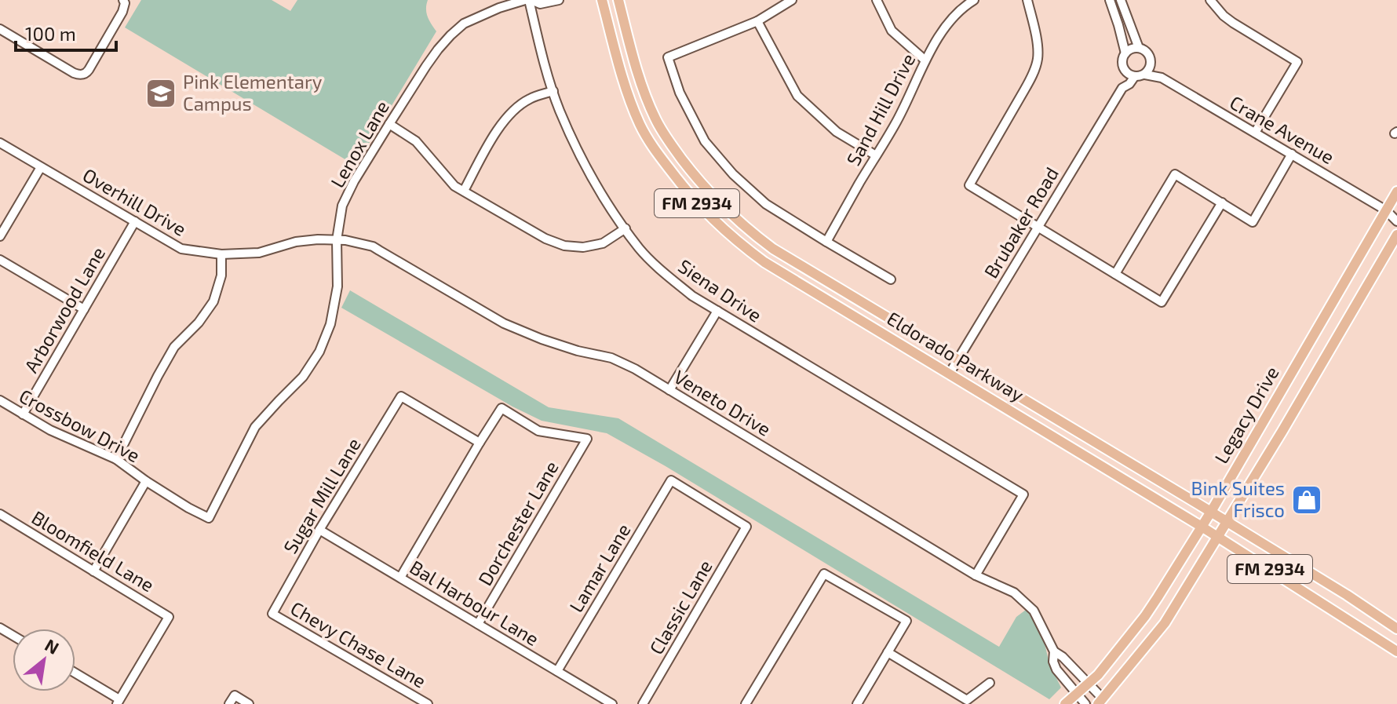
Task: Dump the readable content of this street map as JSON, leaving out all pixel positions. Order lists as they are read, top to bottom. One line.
{"streets":{"main road":["FM 2934","Eldorado Parkway","Legacy Drive"],"street":["Sand Hill Drive","Crane Avenue","Lenox Lane","Overhill Drive","Brubaker Road","Siena Drive","Arborwood Lane","Veneto Drive","Crossbow Drive","Sugar Mill Lane","Dorchester Lane","Bloomfield Lane","Lamar Lane","Bal Harbour Lane","Classic Lane","Chevy Chase Lane"]},"crossings":[["Crane Avenue","Brubaker Road"],["Crane Avenue","Legacy Drive"],["Lenox Lane","Overhill Drive"],["Lenox Lane","Siena Drive"],["Lenox Lane","Veneto Drive"],["Lenox Lane","Crossbow Drive"],["Overhill Drive","Arborwood Lane"],["Overhill Drive","Veneto Drive"],["Brubaker Road","Eldorado Parkway"],["Siena Drive","Veneto Drive"],["Arborwood Lane","Crossbow Drive"],["Eldorado Parkway","Legacy Drive"],["Veneto Drive","Legacy Drive"],["Sugar Mill Lane","Dorchester Lane"],["Sugar Mill Lane","Bal Harbour Lane"],["Sugar Mill Lane","Chevy Chase Lane"],["Dorchester Lane","Bal Harbour Lane"],["Lamar Lane","Bal Harbour Lane"],["Lamar Lane","Classic Lane"]],"places":{"school or university":["Pink Elementary Campus"],"shop":["Bink Suites Frisco"]},"scale_bar":"100 m","north":"top right"}
